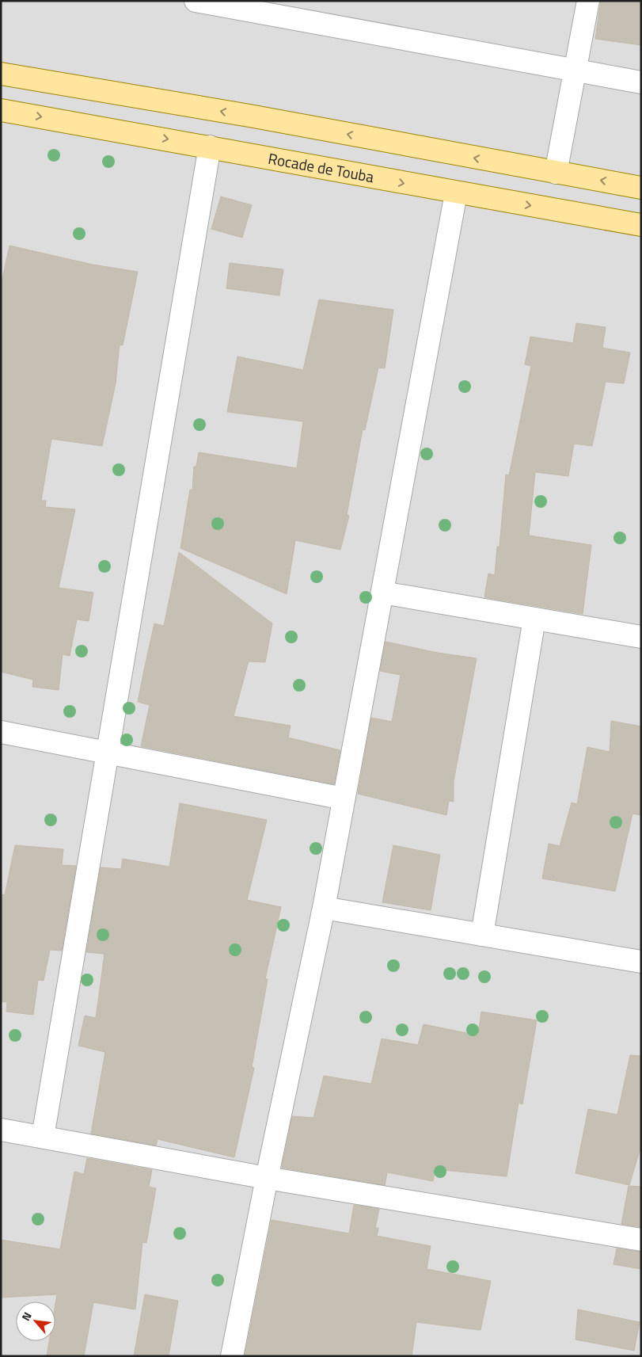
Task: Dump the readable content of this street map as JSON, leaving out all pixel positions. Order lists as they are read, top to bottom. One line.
{"streets":{"main road":["Rocade de Touba"]},"north":"top left"}
